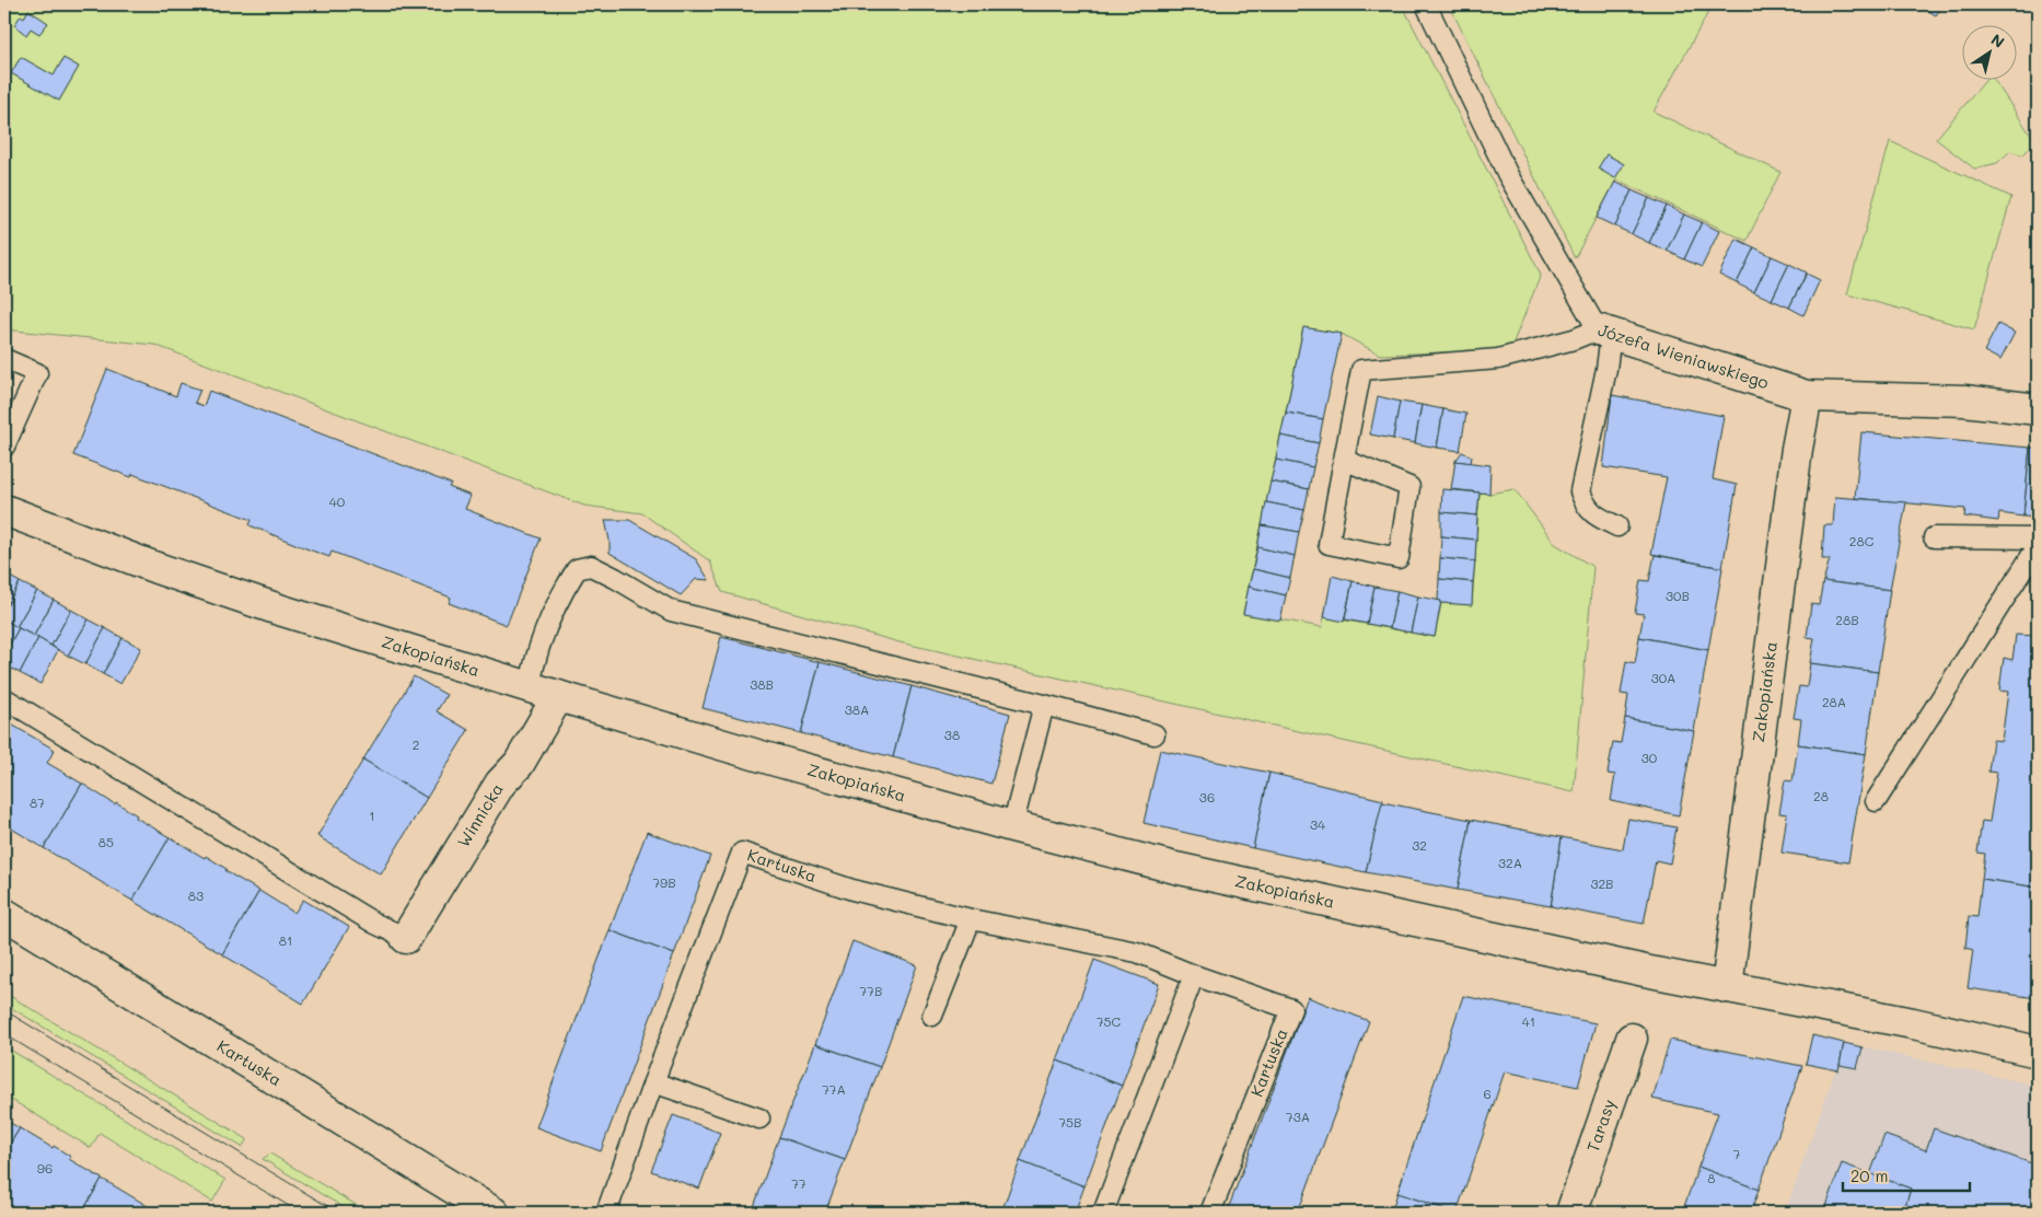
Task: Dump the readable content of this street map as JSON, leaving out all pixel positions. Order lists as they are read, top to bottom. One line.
{"streets":{"street":["Józefa Wieniawskiego","Zakopiańska","Winnicka","Kartuska","Tarasy"]},"crossings":[["Józefa Wieniawskiego","Zakopiańska"],["Zakopiańska","Winnicka"]],"house_numbers":["40","28C","30B","28B","30A","38B","28A","38A","38","2","30","28","36","87","1","34","85","32","32A","79B","32B","83","81","77B","75C","41","77A","6","73A","75B","7","96","8","77"],"scale_bar":"20 m","north":"top right"}
